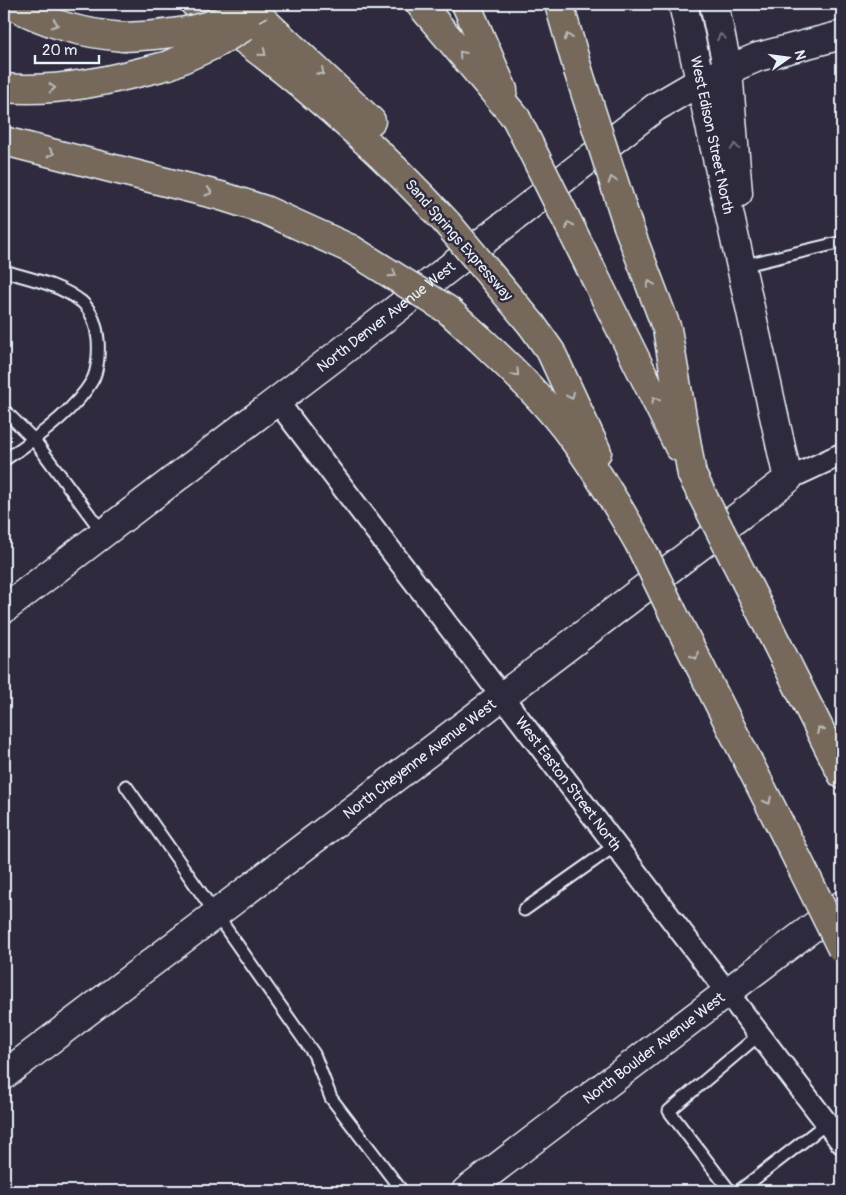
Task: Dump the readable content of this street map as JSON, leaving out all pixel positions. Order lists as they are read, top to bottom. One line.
{"streets":{"highway":["Sand Springs Expressway"],"street":["West Edison Street North","North Denver Avenue West","North Cheyenne Avenue West","West Easton Street North","North Boulder Avenue West"]},"crossings":[["West Edison Street North","North Denver Avenue West"],["West Edison Street North","North Cheyenne Avenue West"],["North Denver Avenue West","West Easton Street North"],["North Cheyenne Avenue West","West Easton Street North"],["West Easton Street North","North Boulder Avenue West"]],"scale_bar":"20 m","north":"right"}
